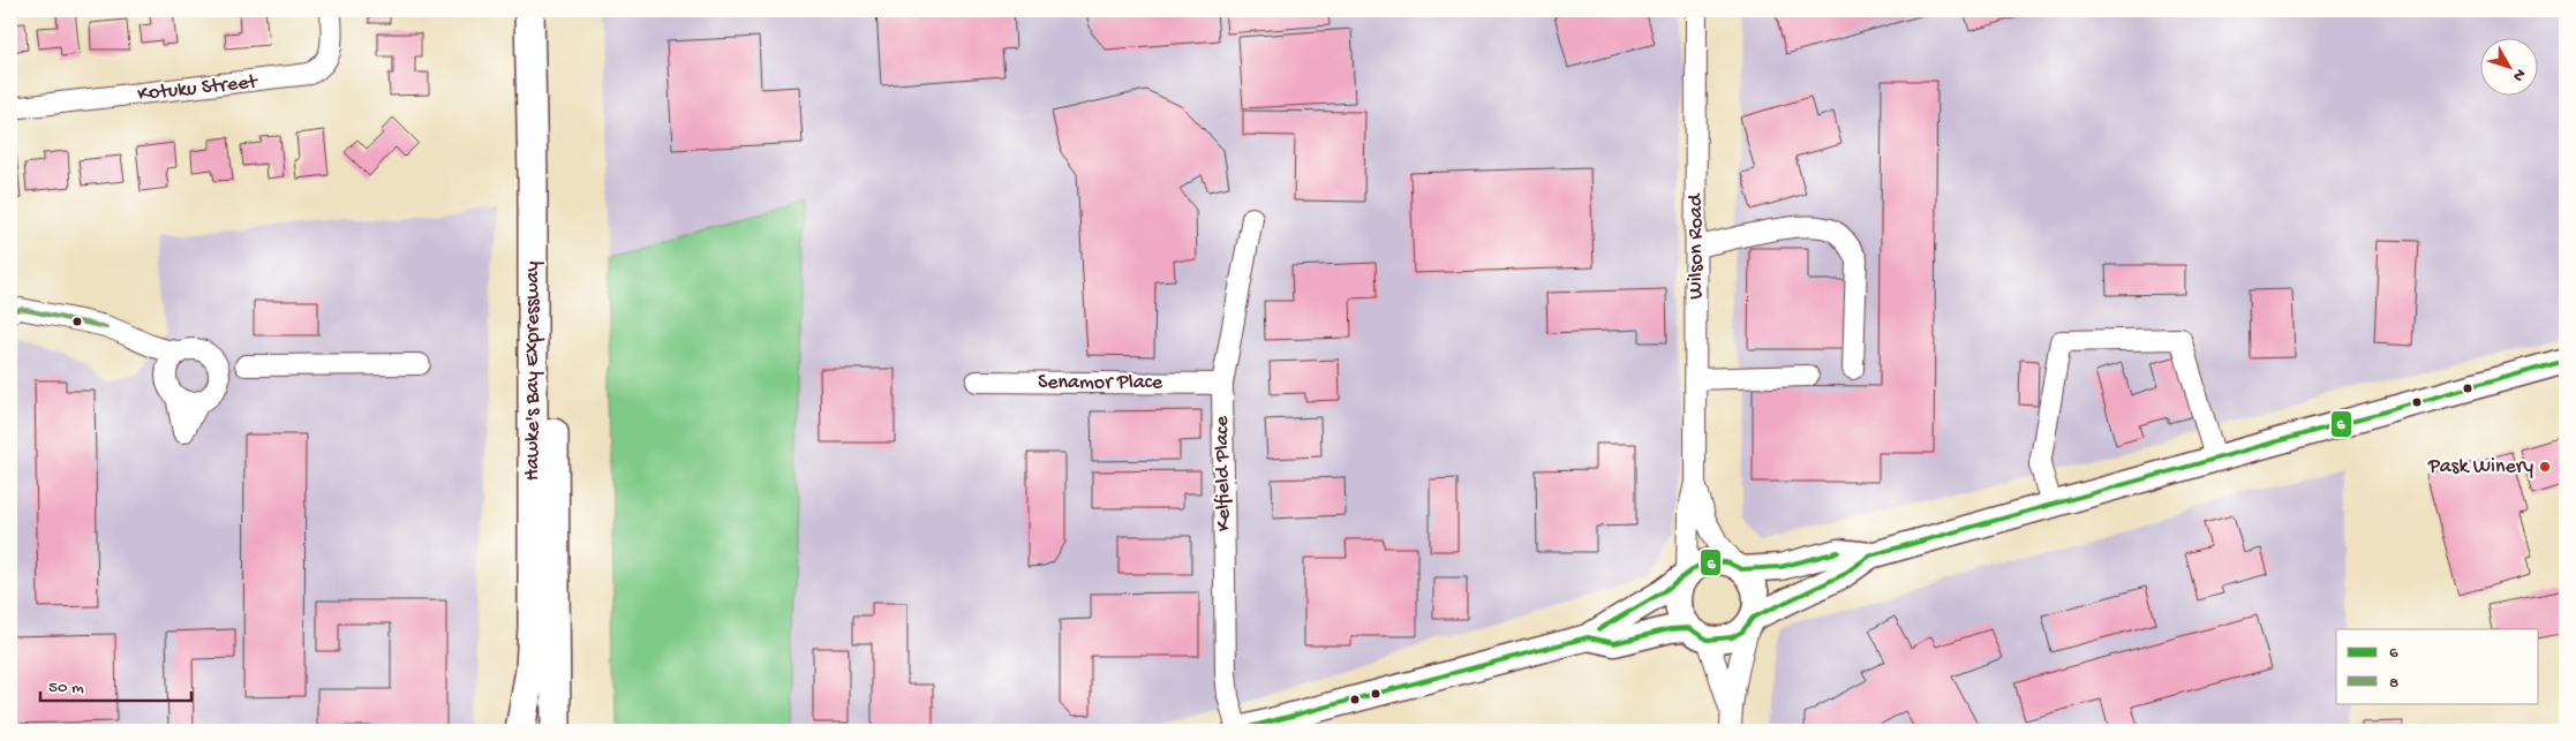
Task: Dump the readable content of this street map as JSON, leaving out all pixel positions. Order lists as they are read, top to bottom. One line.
{"streets":{"highway":["Hawke's Bay Expressway"],"street":["Kotuku Street","Wilson Road","Senamor Place","Kelfield Place"]},"crossings":[["Senamor Place","Kelfield Place"]],"places":["Pask Winery"],"lines":["transit line 8","transit line 6"],"legend":["6","8"],"scale_bar":"50 m","north":"bottom right"}
